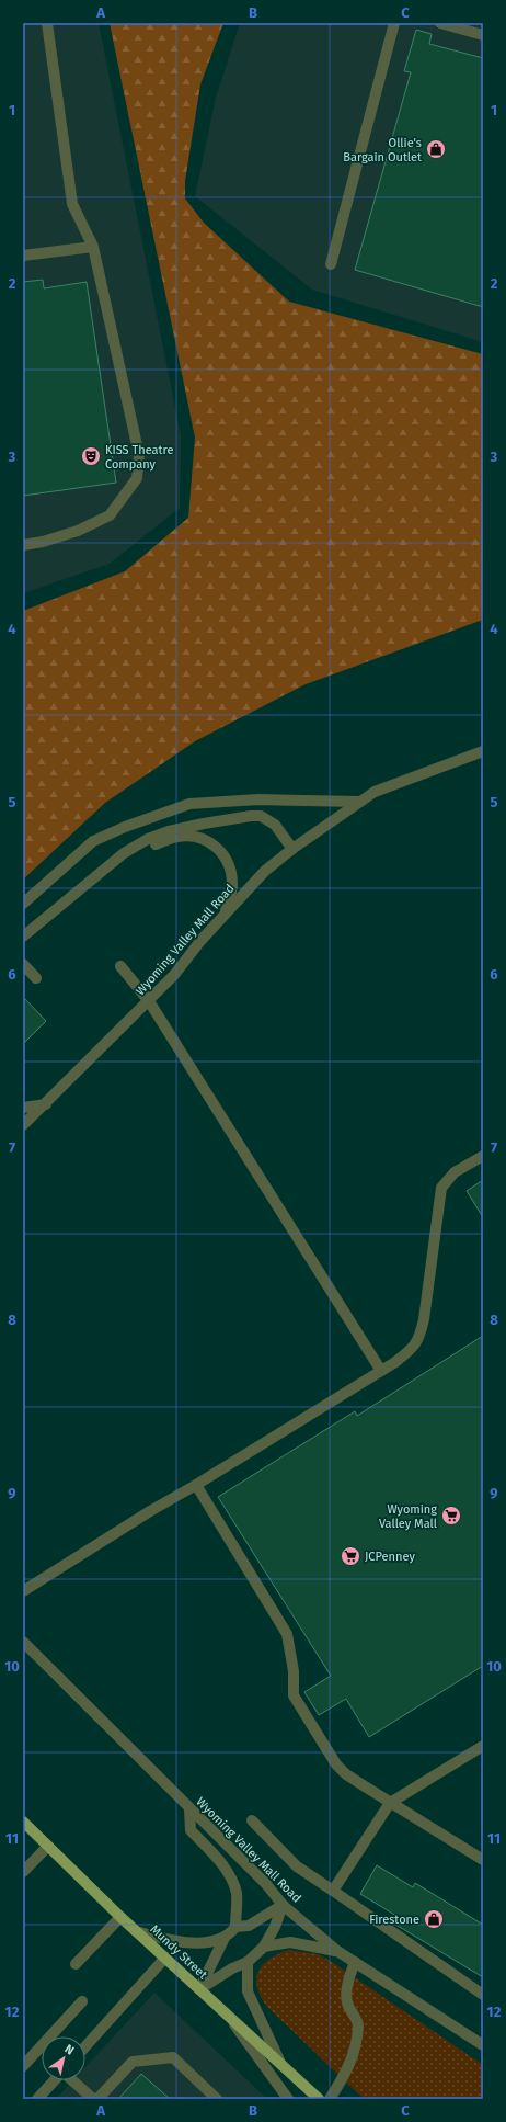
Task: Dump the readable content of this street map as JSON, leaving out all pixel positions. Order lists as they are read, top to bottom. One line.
{"streets":{"main road":["Mundy Street"],"lane":["Wyoming Valley Mall Road"]},"places":{"shop":["Ollie's Bargain Outlet","Firestone"],"theatre":["KISS Theatre Company"],"supermarket":["Wyoming Valley Mall","JCPenney"]},"north":"top right","grid":{"columns":["A","B","C"],"rows":["1","2","3","4","5","6","7","8","9","10","11","12"]}}
